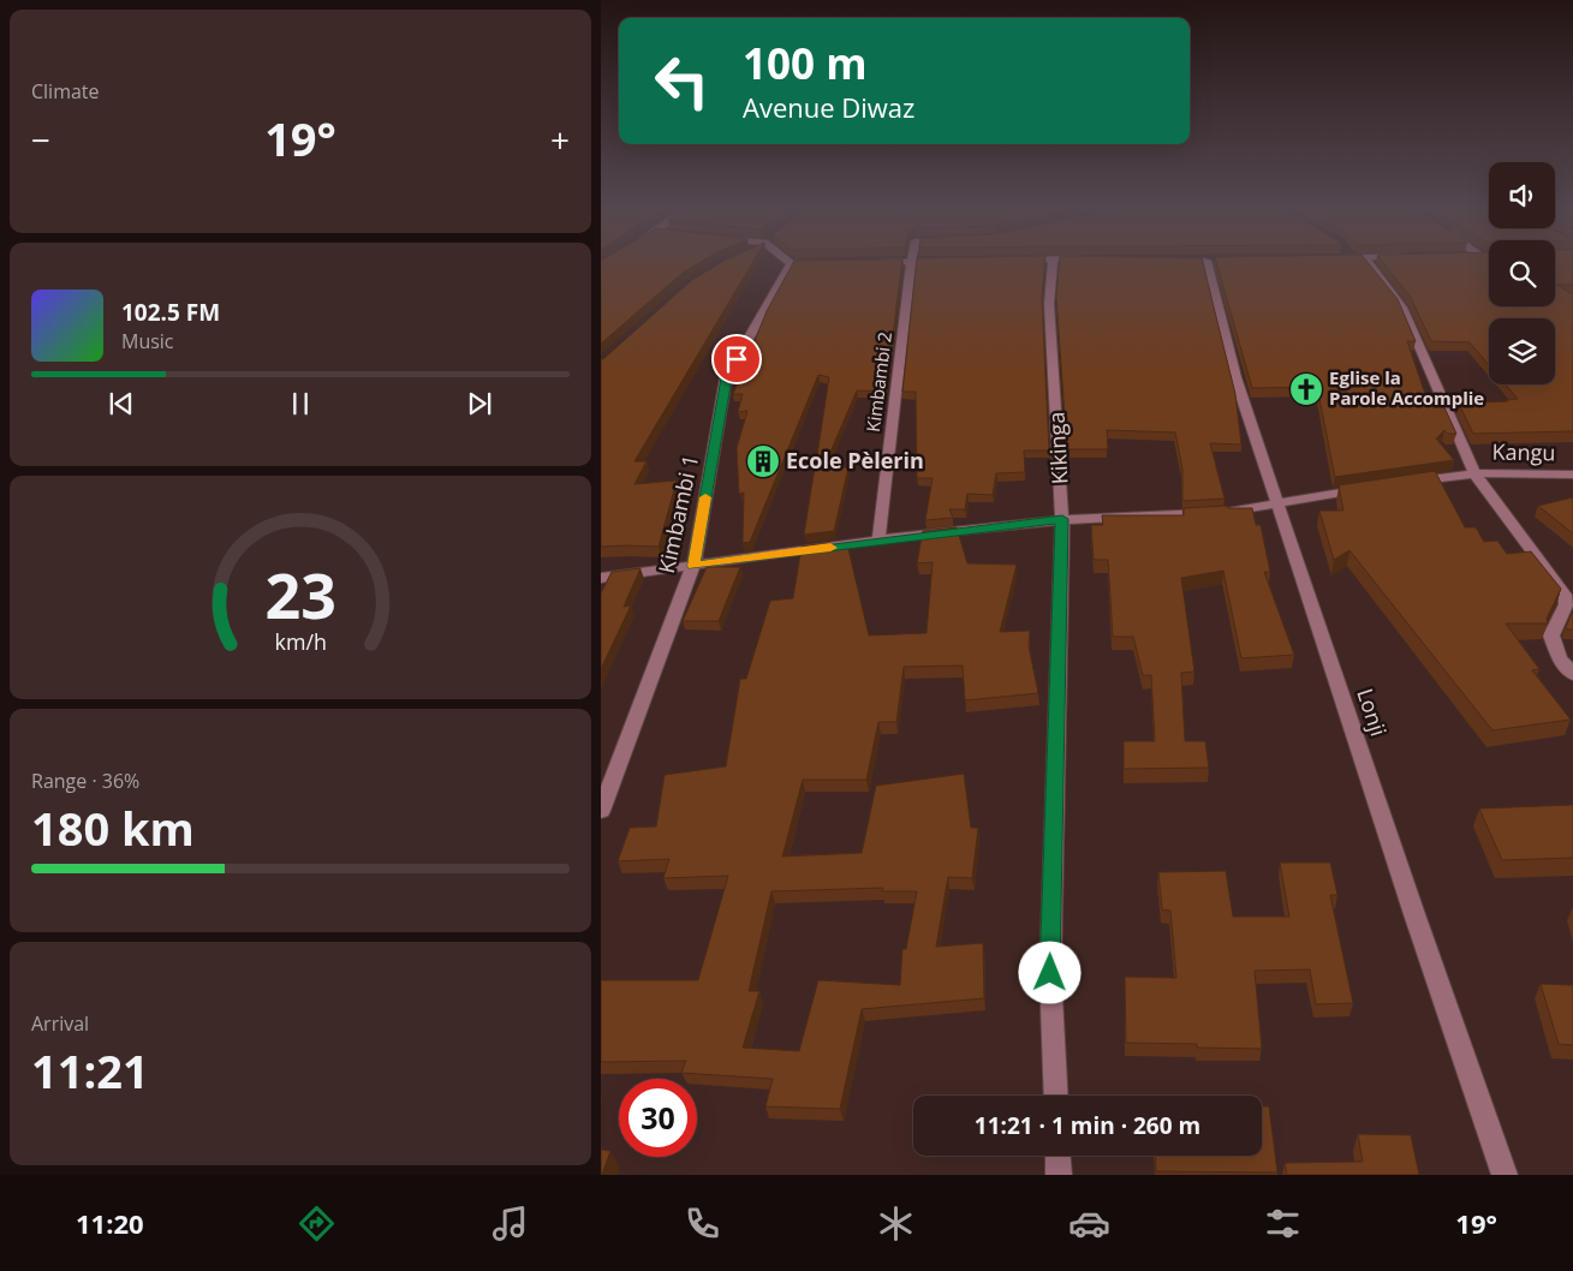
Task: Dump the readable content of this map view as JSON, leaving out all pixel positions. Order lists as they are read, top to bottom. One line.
{"streets":{"street":["Kimbambi 2","Kikinga","Kangu","Kimbambi 1","Lonji"]},"places":{"church":["Eglise la Parole Accomplie"],"building":["Ecole Pèlerin"]},"page":{"tile":["Climate",["Range · 36%","180 km"],["Arrival","11:21"]],"turn":["100 m","Avenue Diwaz"],"heat":["−","19°","+"],"song":["102.5 FM","Music"],"limit":"30","trip":"11:21 · 1 min · 260 m","tabs":["11:20","19°"],"gauge":["23","km/h"]}}
